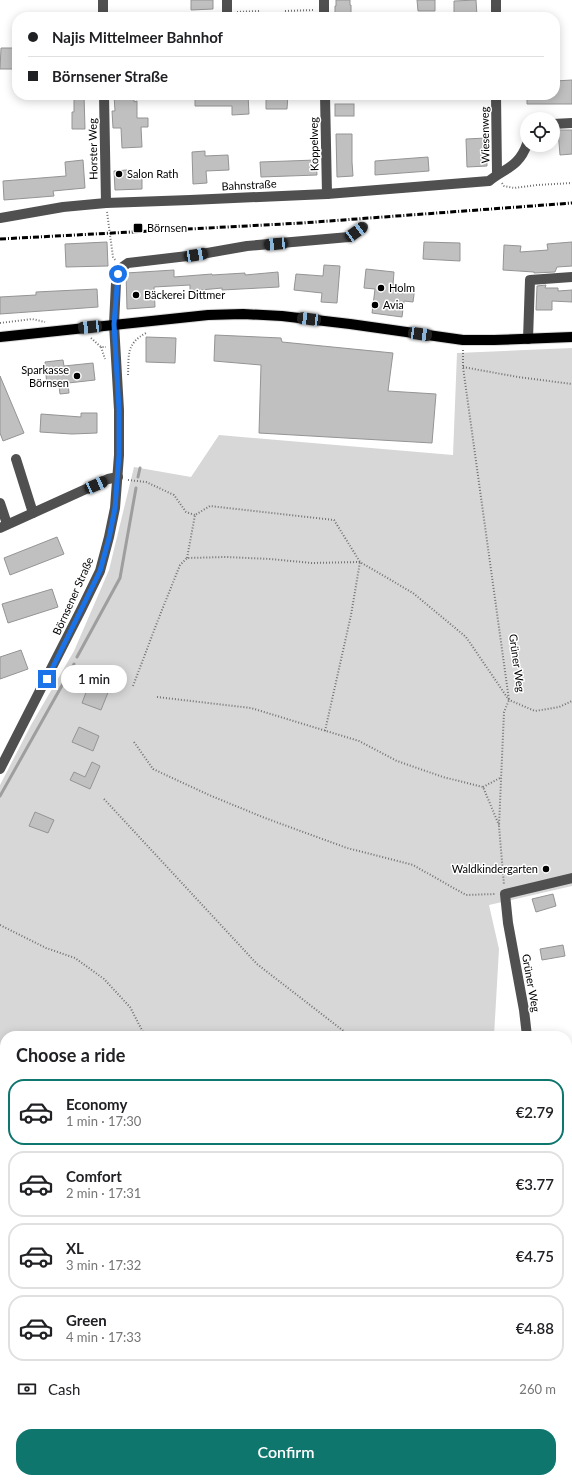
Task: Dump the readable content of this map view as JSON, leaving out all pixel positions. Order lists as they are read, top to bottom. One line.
{"streets":{"street":["Wiesenweg","Koppelweg","Horster Weg","Bahnstraße","Börnsener Straße","Grüner Weg"]},"crossings":[["Wiesenweg","Bahnstraße"],["Koppelweg","Bahnstraße"],["Horster Weg","Bahnstraße"]],"places":{"other":["Salon Rath","Holm","Bäckerei Dittmer","Avia","Sparkasse Börnsen","Waldkindergarten"],"transit":["Börnsen"]},"page":{"banner":["Najis Mittelmeer Bahnhof","Börnsener Straße"],"bubble":"1 min","heading":"Choose a ride","list":[{"name":"Economy","note":"1 min · 17:30","value":"€2.79"},{"name":"Comfort","note":"2 min · 17:31","value":"€3.77"},{"name":"XL","note":"3 min · 17:32","value":"€4.75"},{"name":"Green","note":"4 min · 17:33","value":"€4.88"}],"pay":["Cash","260 m"],"buttons":"Confirm"}}
